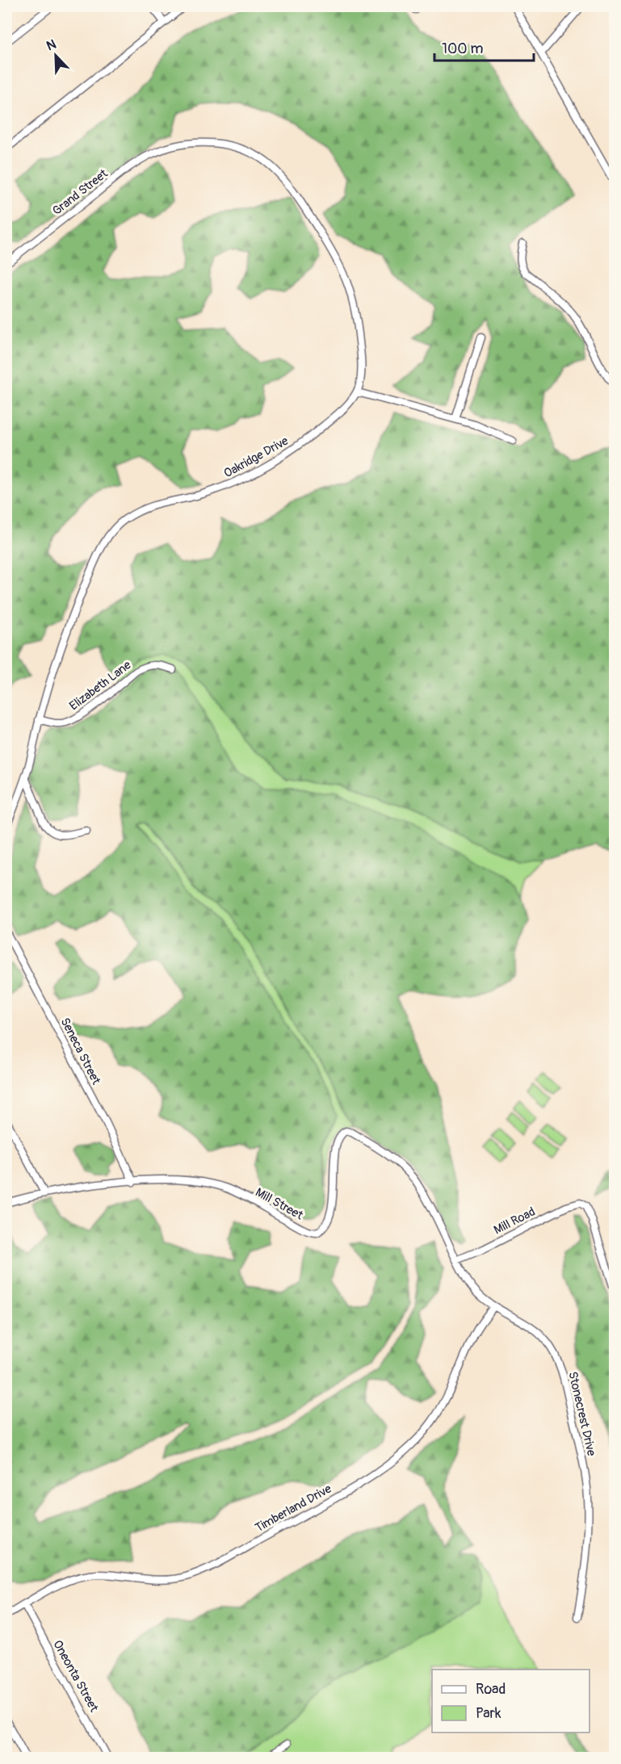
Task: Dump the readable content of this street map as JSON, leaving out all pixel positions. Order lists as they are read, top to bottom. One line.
{"streets":{"street":["Grand Street","Oakridge Drive","Elizabeth Lane","Seneca Street","Mill Street","Mill Road","Stonecrest Drive","Timberland Drive","Oneonta Street"]},"crossings":[["Grand Street","Oakridge Drive"],["Oakridge Drive","Elizabeth Lane"],["Seneca Street","Mill Street"],["Mill Street","Mill Road"],["Mill Street","Stonecrest Drive"],["Mill Road","Stonecrest Drive"],["Stonecrest Drive","Timberland Drive"],["Timberland Drive","Oneonta Street"]],"legend":["Road","Park"],"scale_bar":"100 m","north":"top left"}
